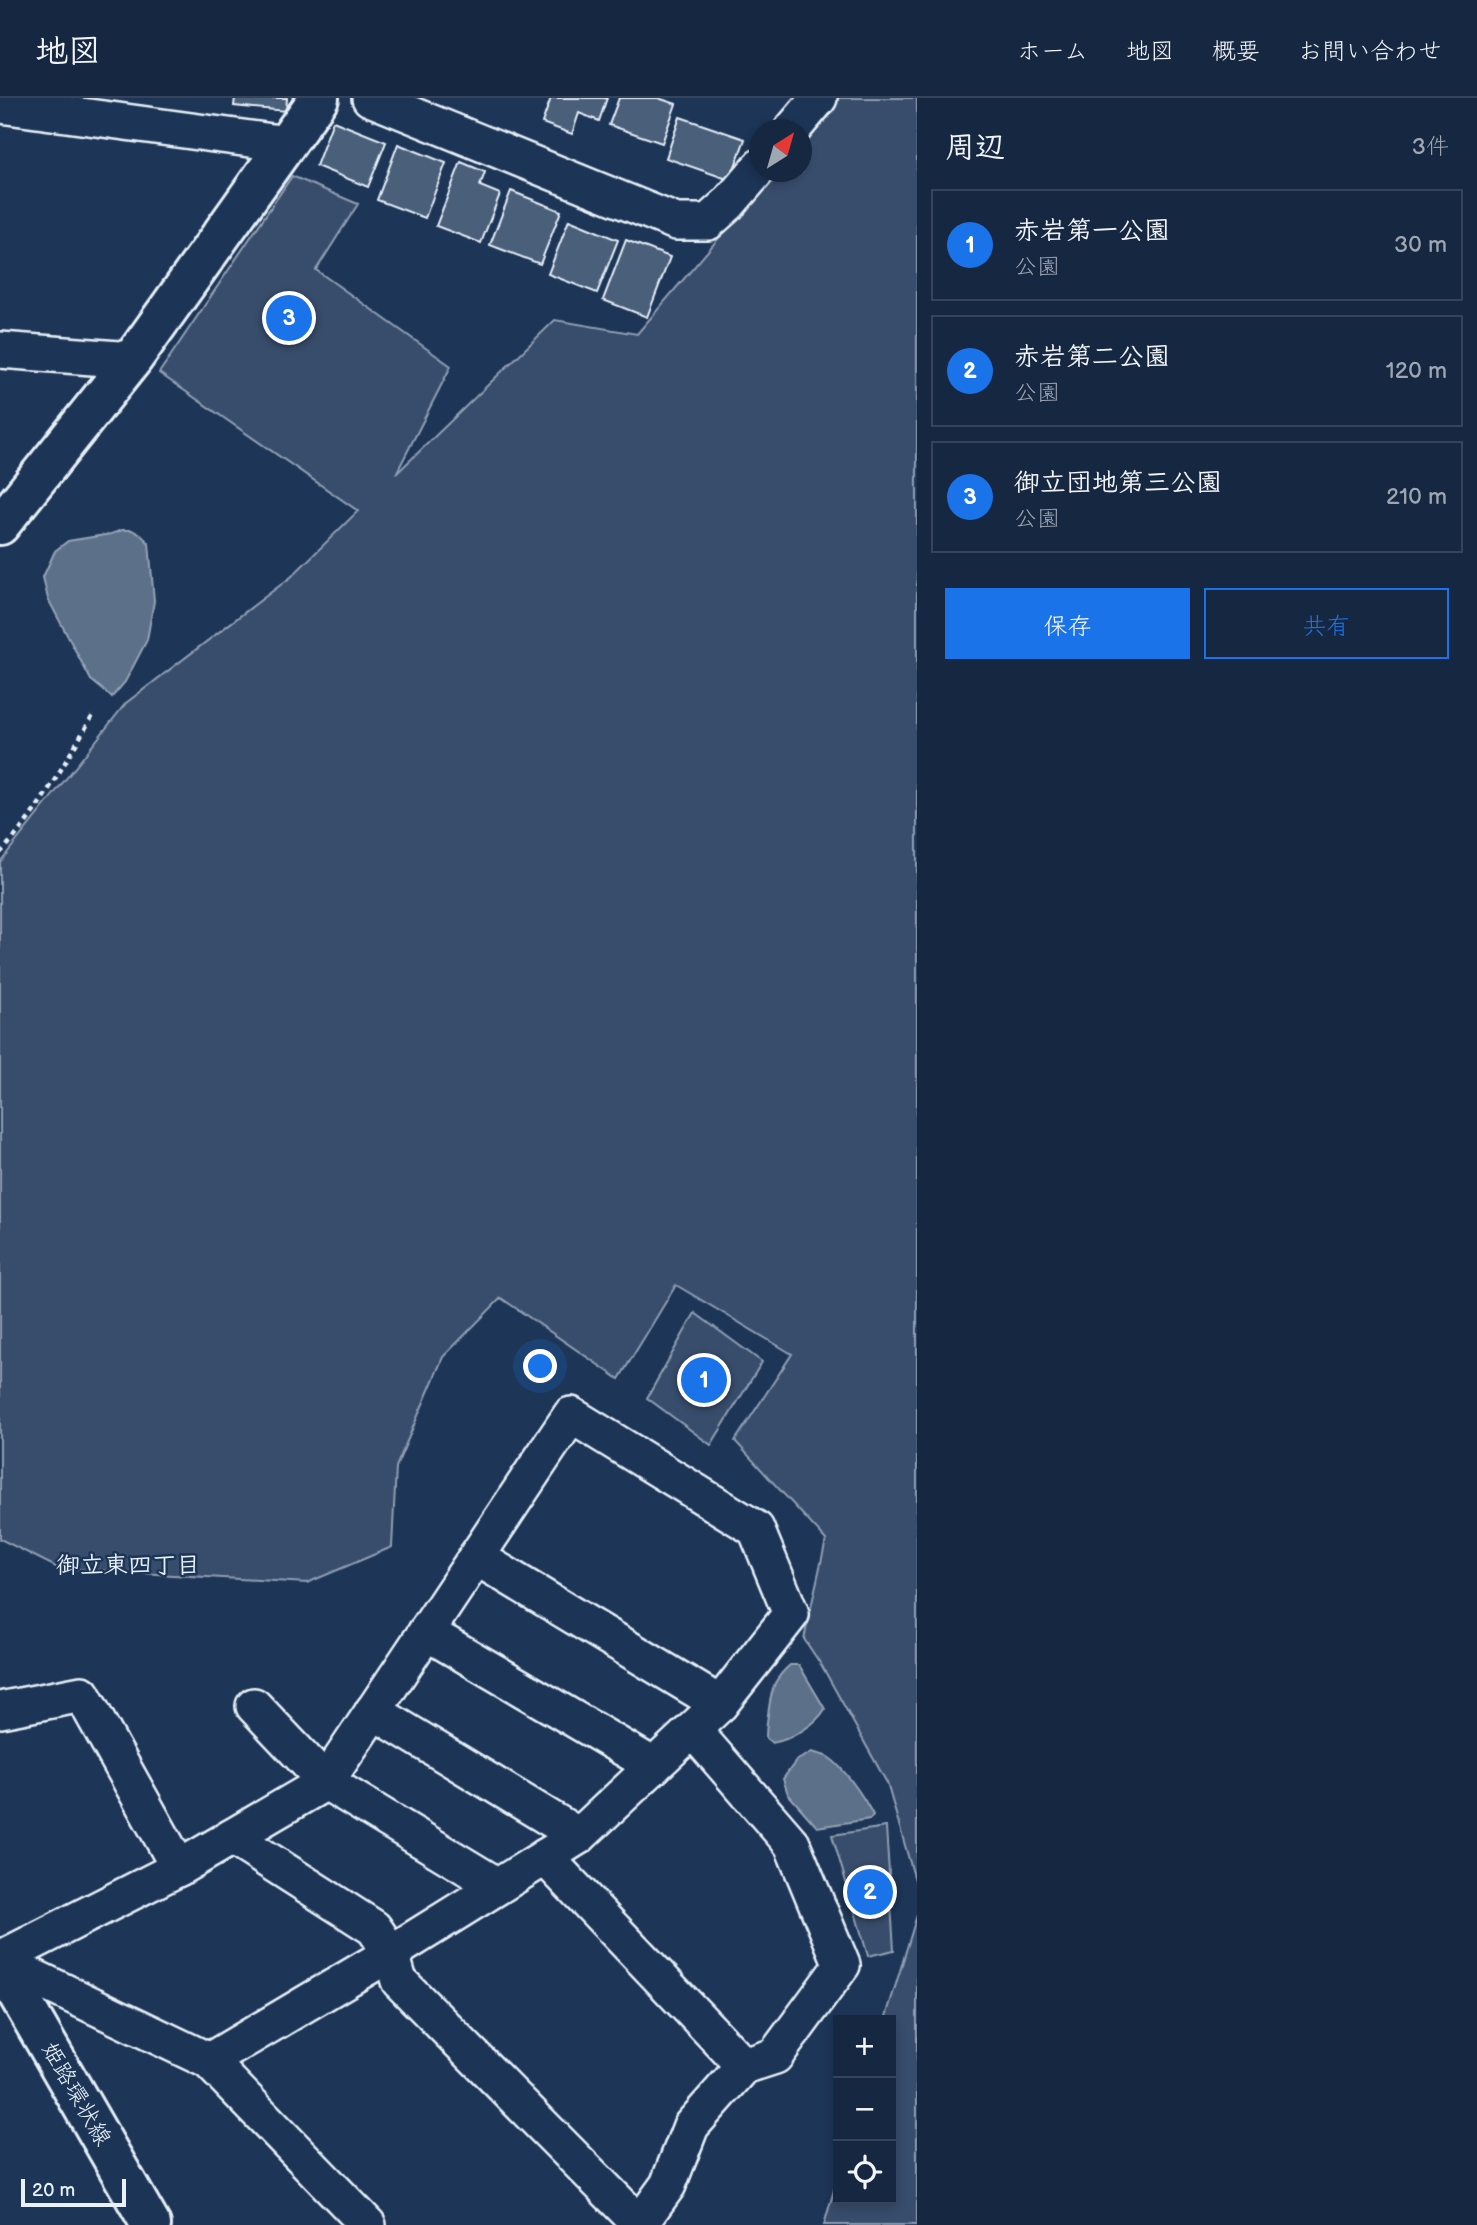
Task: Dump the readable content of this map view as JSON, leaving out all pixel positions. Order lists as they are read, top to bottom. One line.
{"streets":{"street":["姫路環状線"]},"districts":["御立東四丁目"],"scale_bar":"20 m","north":"top right","page":{"header":"地図","nav":["ホーム","地図","概要","お問い合わせ"],"heading":["周辺","3件"],"list":[{"mark":"1","name":"赤岩第一公園","note":"公園","value":"30 m"},{"mark":"2","name":"赤岩第二公園","note":"公園","value":"120 m"},{"mark":"3","name":"御立団地第三公園","note":"公園","value":"210 m"}],"pins":["3","1","2"],"buttons":["保存","共有"],"map_buttons":["+","−"],"scale":"20 m"}}
